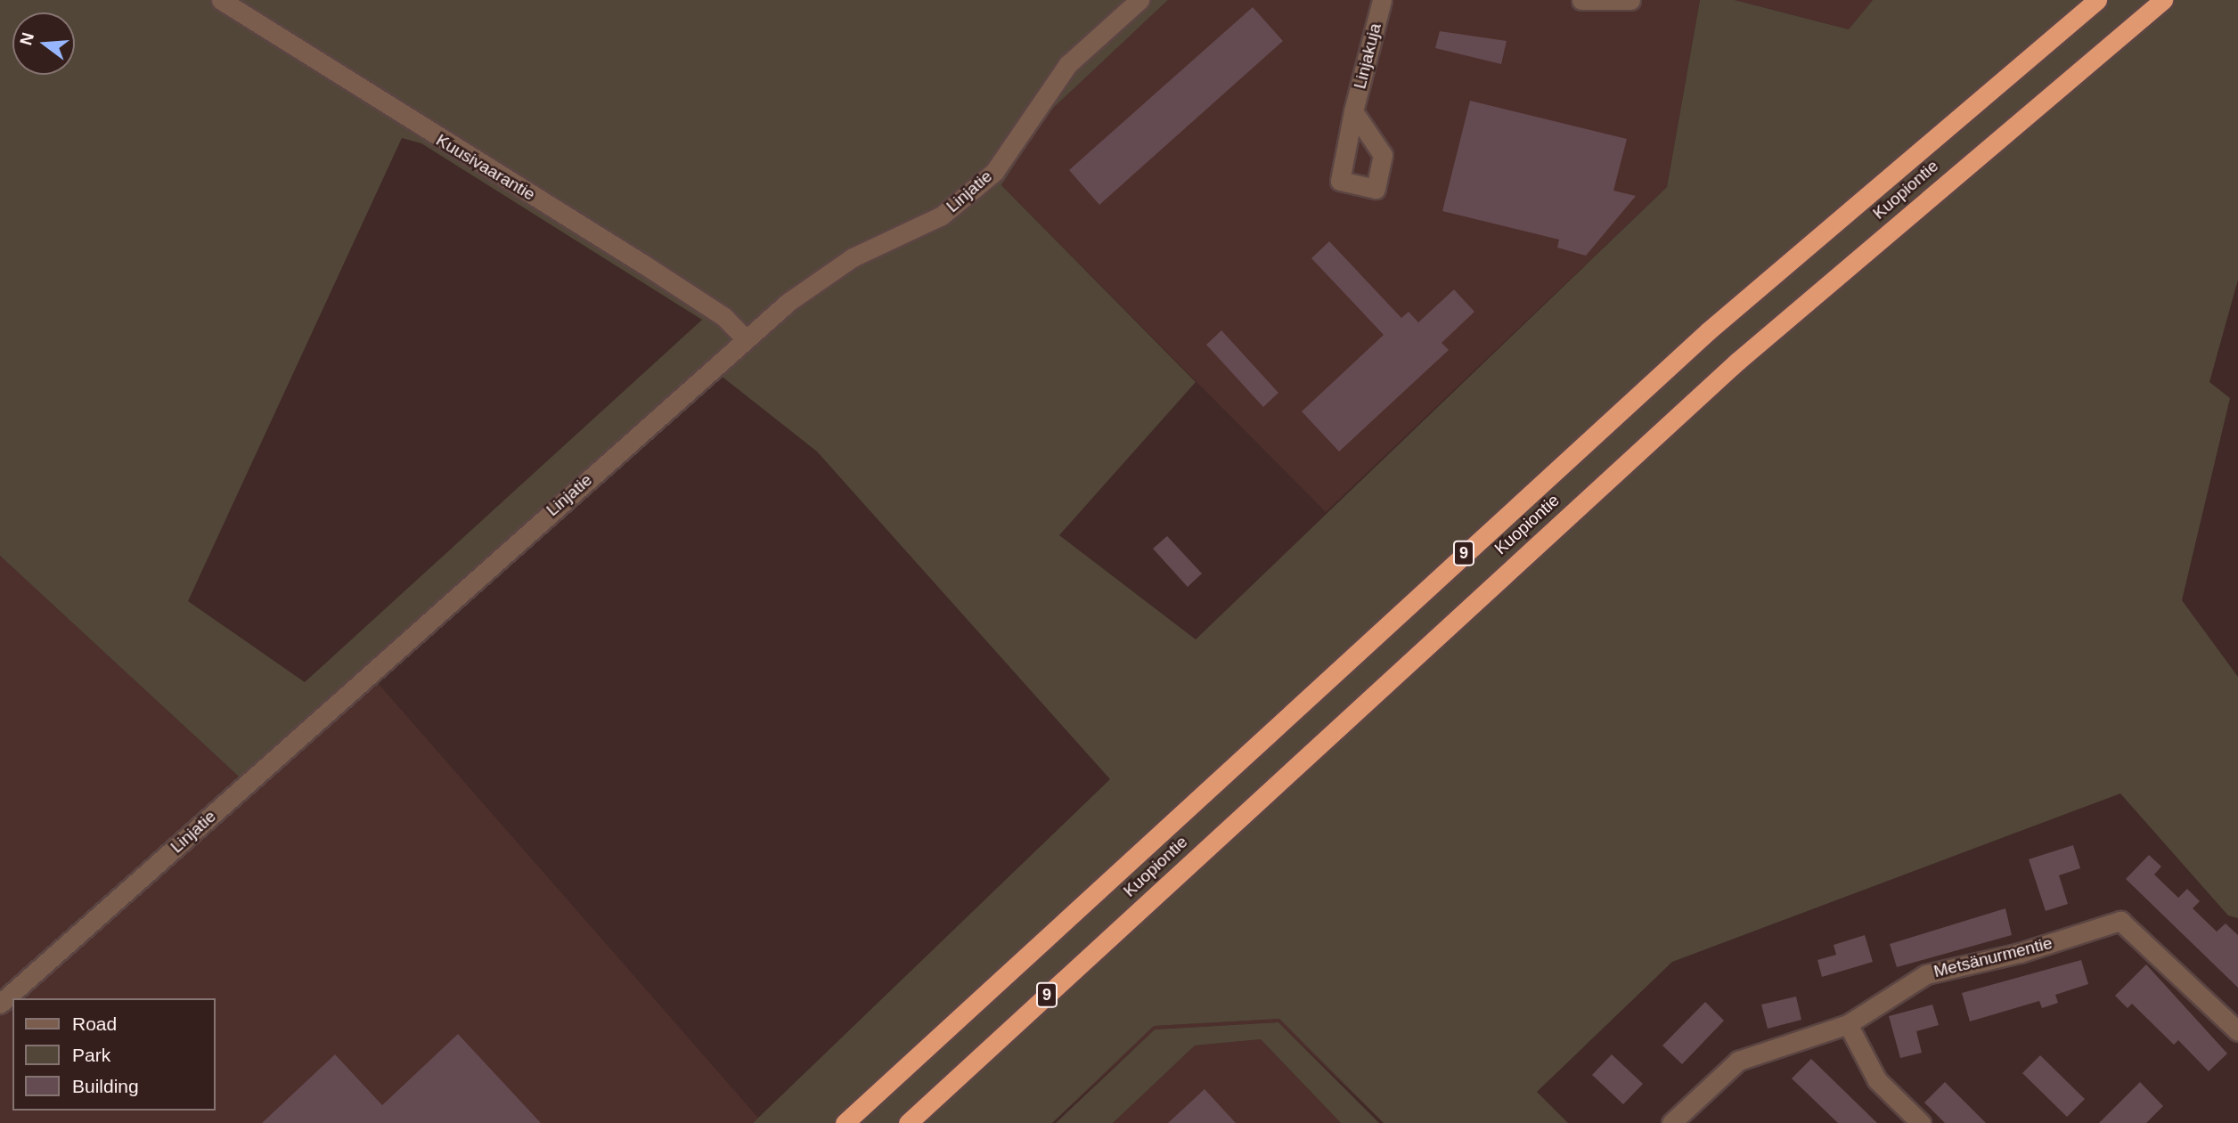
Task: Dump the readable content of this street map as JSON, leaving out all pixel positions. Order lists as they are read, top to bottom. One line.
{"streets":{"highway":["Kuopiontie","9"],"street":["Linjakuja","Kuusivaarantie","Linjatie","Metsänurmentie"]},"crossings":[["Kuusivaarantie","Linjatie"]],"legend":["Road","Park","Building"],"north":"left"}
